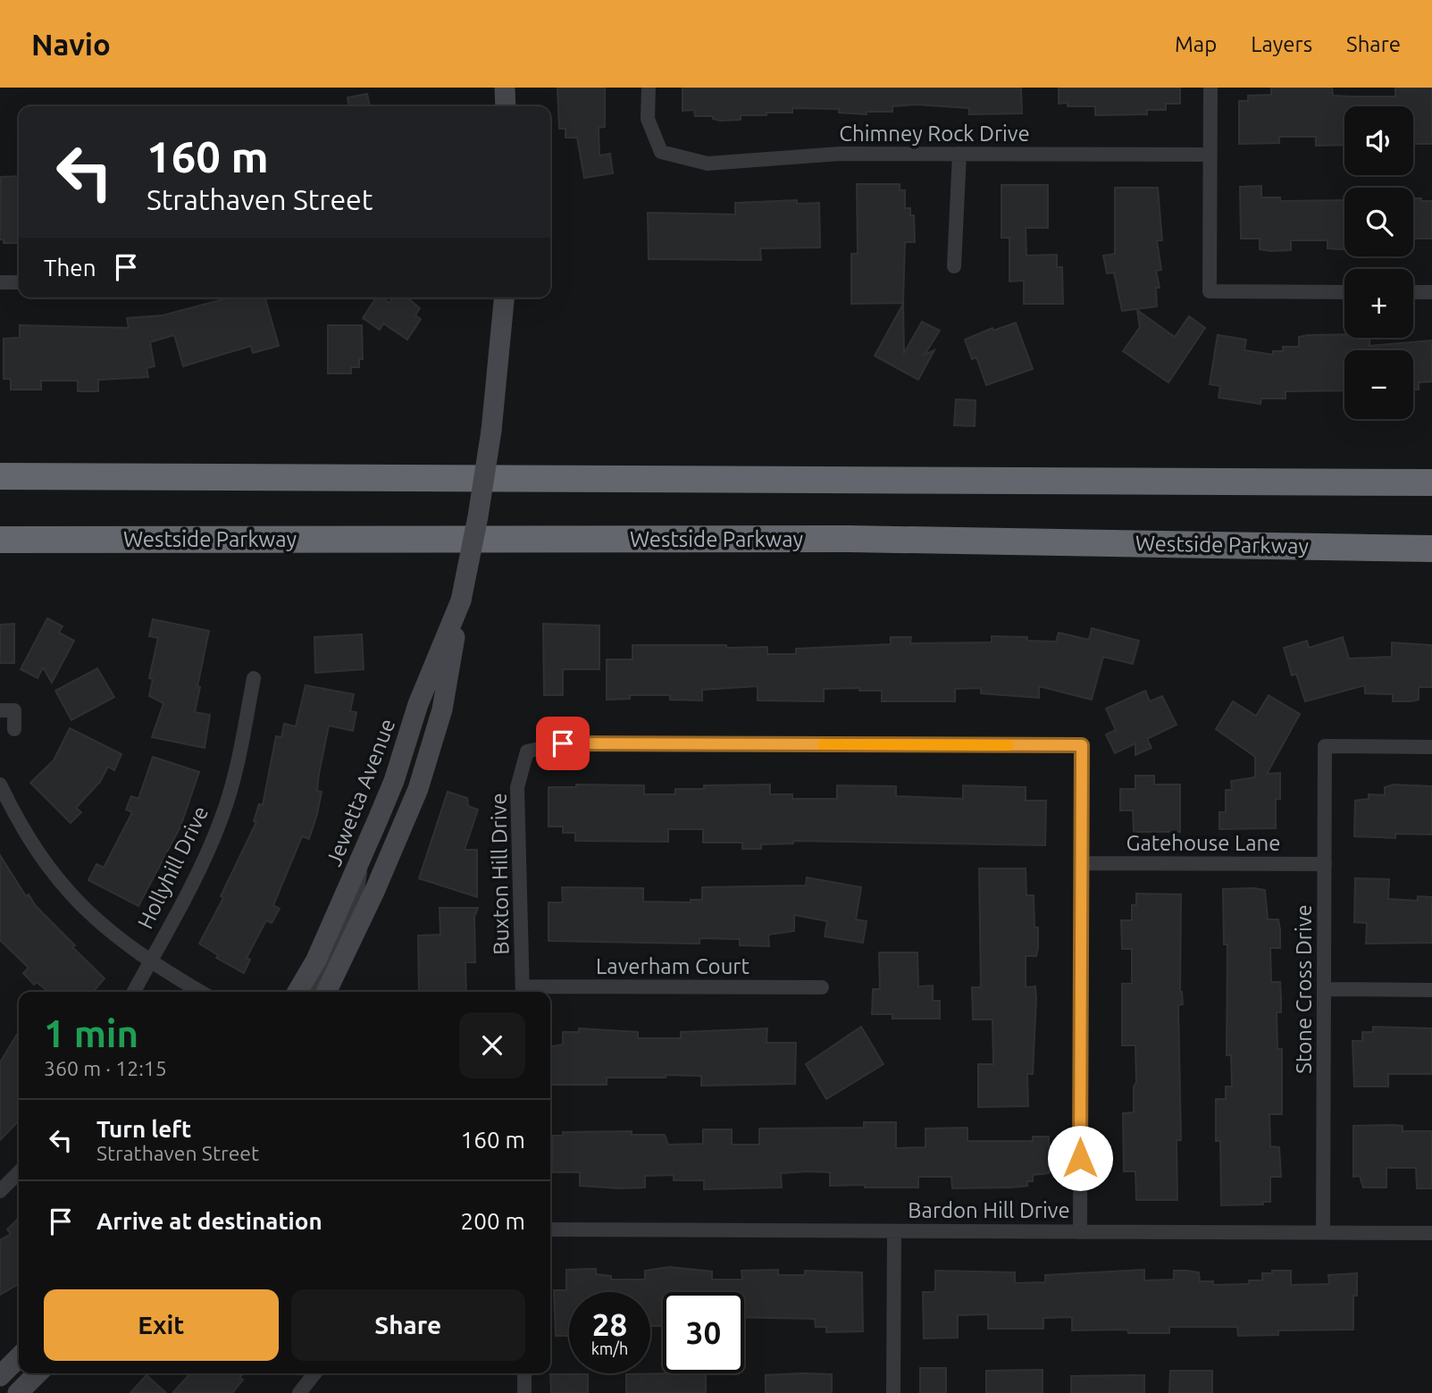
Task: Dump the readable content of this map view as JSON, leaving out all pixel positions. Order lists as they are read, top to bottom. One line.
{"streets":{"highway":["Westside Parkway"],"street":["Chimney Rock Drive","Jewetta Avenue","Gatehouse Lane","Hollyhill Drive","Buxton Hill Drive","Laverham Court","Stone Cross Drive","Bardon Hill Drive"]},"crossings":[["Gatehouse Lane","Buxton Hill Drive"],["Gatehouse Lane","Stone Cross Drive"],["Buxton Hill Drive","Laverham Court"],["Stone Cross Drive","Bardon Hill Drive"]],"page":{"header":"Navio","nav":["Map","Layers","Share"],"map_buttons":["+","−"],"turn":["160 m","Strathaven Street"],"then":"Then","heading":["1 min","360 m · 12:15"],"list":[{"name":"Turn left","note":"Strathaven Street","value":"160 m"},{"name":"Arrive at destination","value":"200 m"}],"buttons":["Exit","Share"],"speed":"28 km/h","limit":"30"}}
